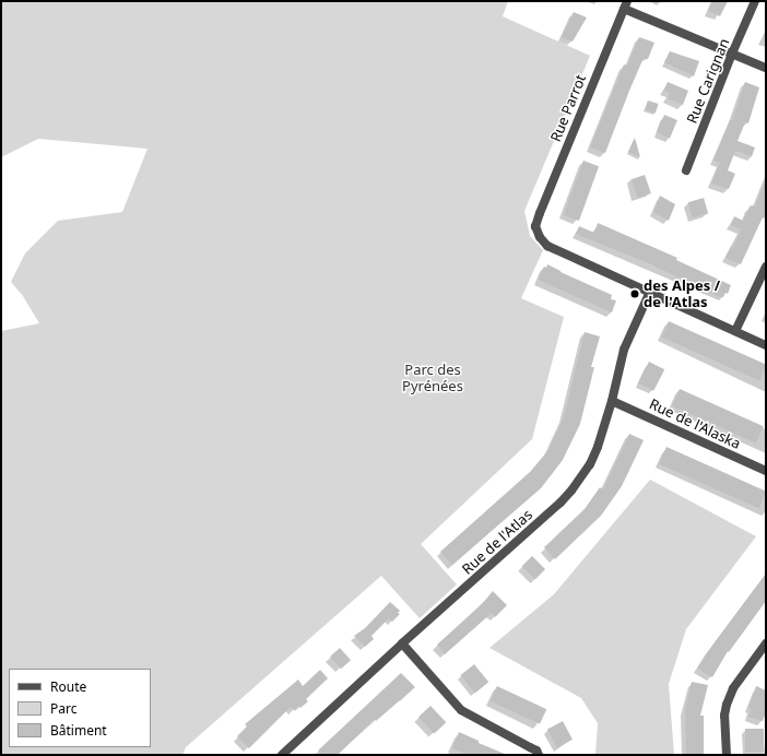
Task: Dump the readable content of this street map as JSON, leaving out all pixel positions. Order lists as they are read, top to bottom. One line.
{"streets":{"street":["Rue Carignan","Rue Parrot","Rue de l'Alaska","Rue de l'Atlas"]},"crossings":[["Rue Parrot","Rue de l'Atlas"],["Rue de l'Alaska","Rue de l'Atlas"]],"parks":["Parc des Pyrénées"],"places":["des Alpes / de l'Atlas"],"legend":["Route","Parc","Bâtiment"]}
